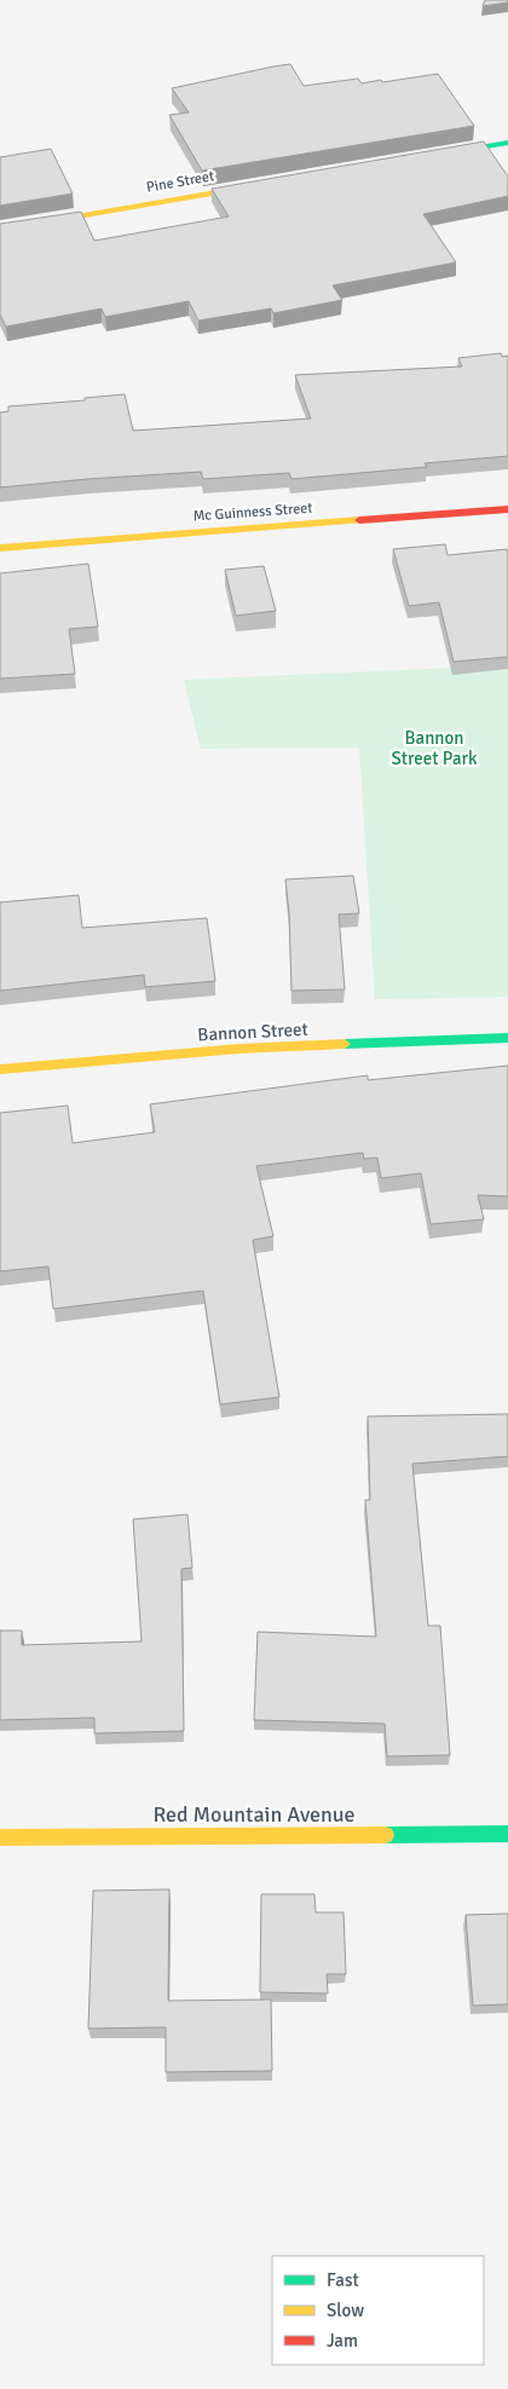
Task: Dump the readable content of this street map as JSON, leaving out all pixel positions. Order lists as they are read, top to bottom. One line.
{"streets":{"street":["Pine Street","Mc Guinness Street","Bannon Street","Red Mountain Avenue"]},"parks":["Bannon Street Park"],"legend":["Fast","Slow","Jam"]}
